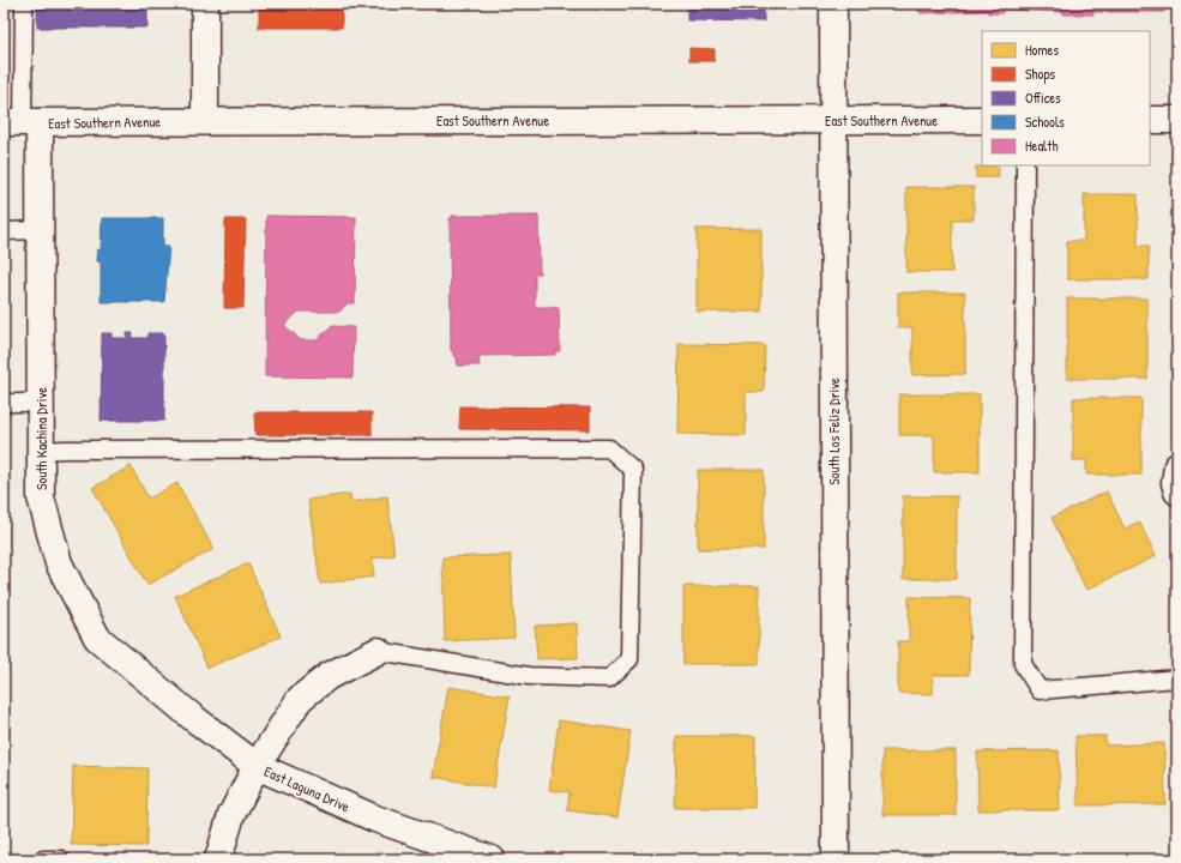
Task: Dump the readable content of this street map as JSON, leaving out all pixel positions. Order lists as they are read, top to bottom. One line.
{"streets":{"street":["East Southern Avenue","South Los Feliz Drive","South Kachina Drive","East Laguna Drive"]},"crossings":[["East Southern Avenue","South Los Feliz Drive"],["East Southern Avenue","South Kachina Drive"],["South Kachina Drive","East Laguna Drive"]],"legend":["Homes","Shops","Offices","Schools","Health"]}
